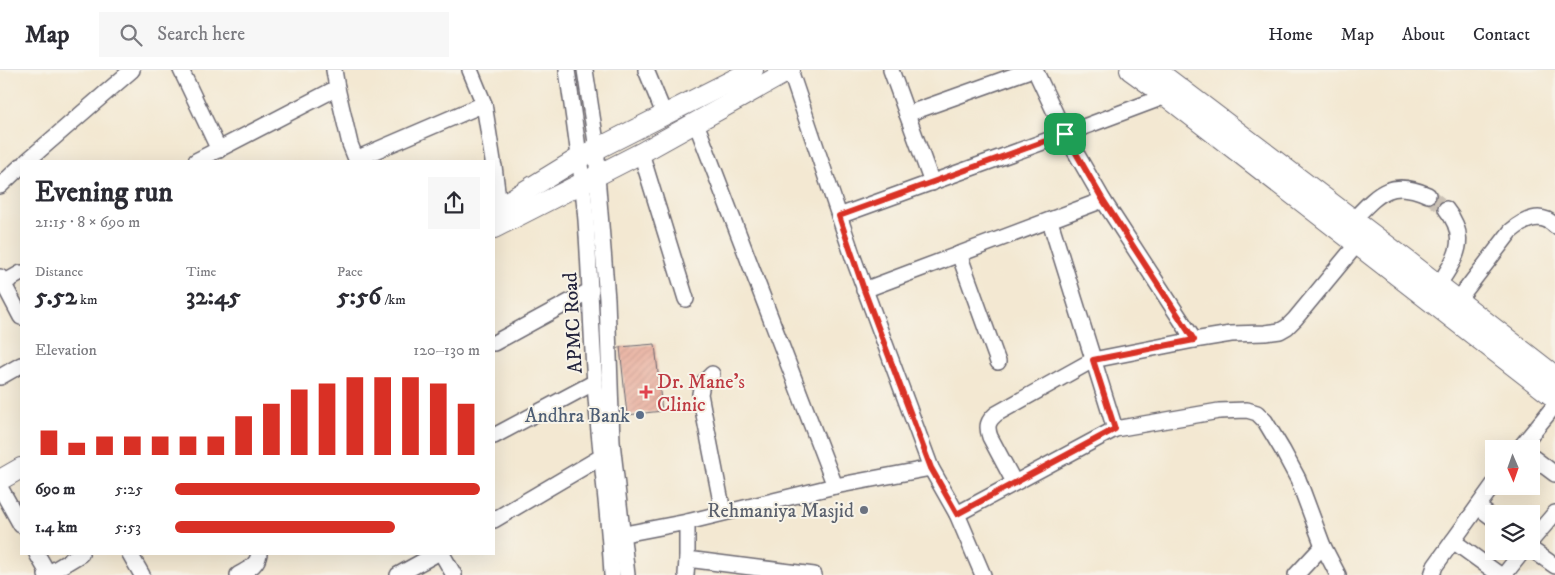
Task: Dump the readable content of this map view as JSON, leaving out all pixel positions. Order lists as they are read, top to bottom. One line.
{"streets":{"street":["APMC Road"]},"places":{"health":["Dr. Mane's Clinic"],"other":["Andhra Bank","Rehmaniya Masjid"]},"north":"bottom","page":{"header":"Map","search":"Search here","nav":["Home","Map","About","Contact"],"heading":["Evening run","21:15 · 8 × 690 m"],"stats":[["Distance","5.52 km"],["Time","32:45"],["Pace","5:56 /km"]],"chart":["Elevation","120–130 m"],"list":[{"name":"690 m","note":"5:25"},{"name":"1.4 km","note":"5:53"}]}}
